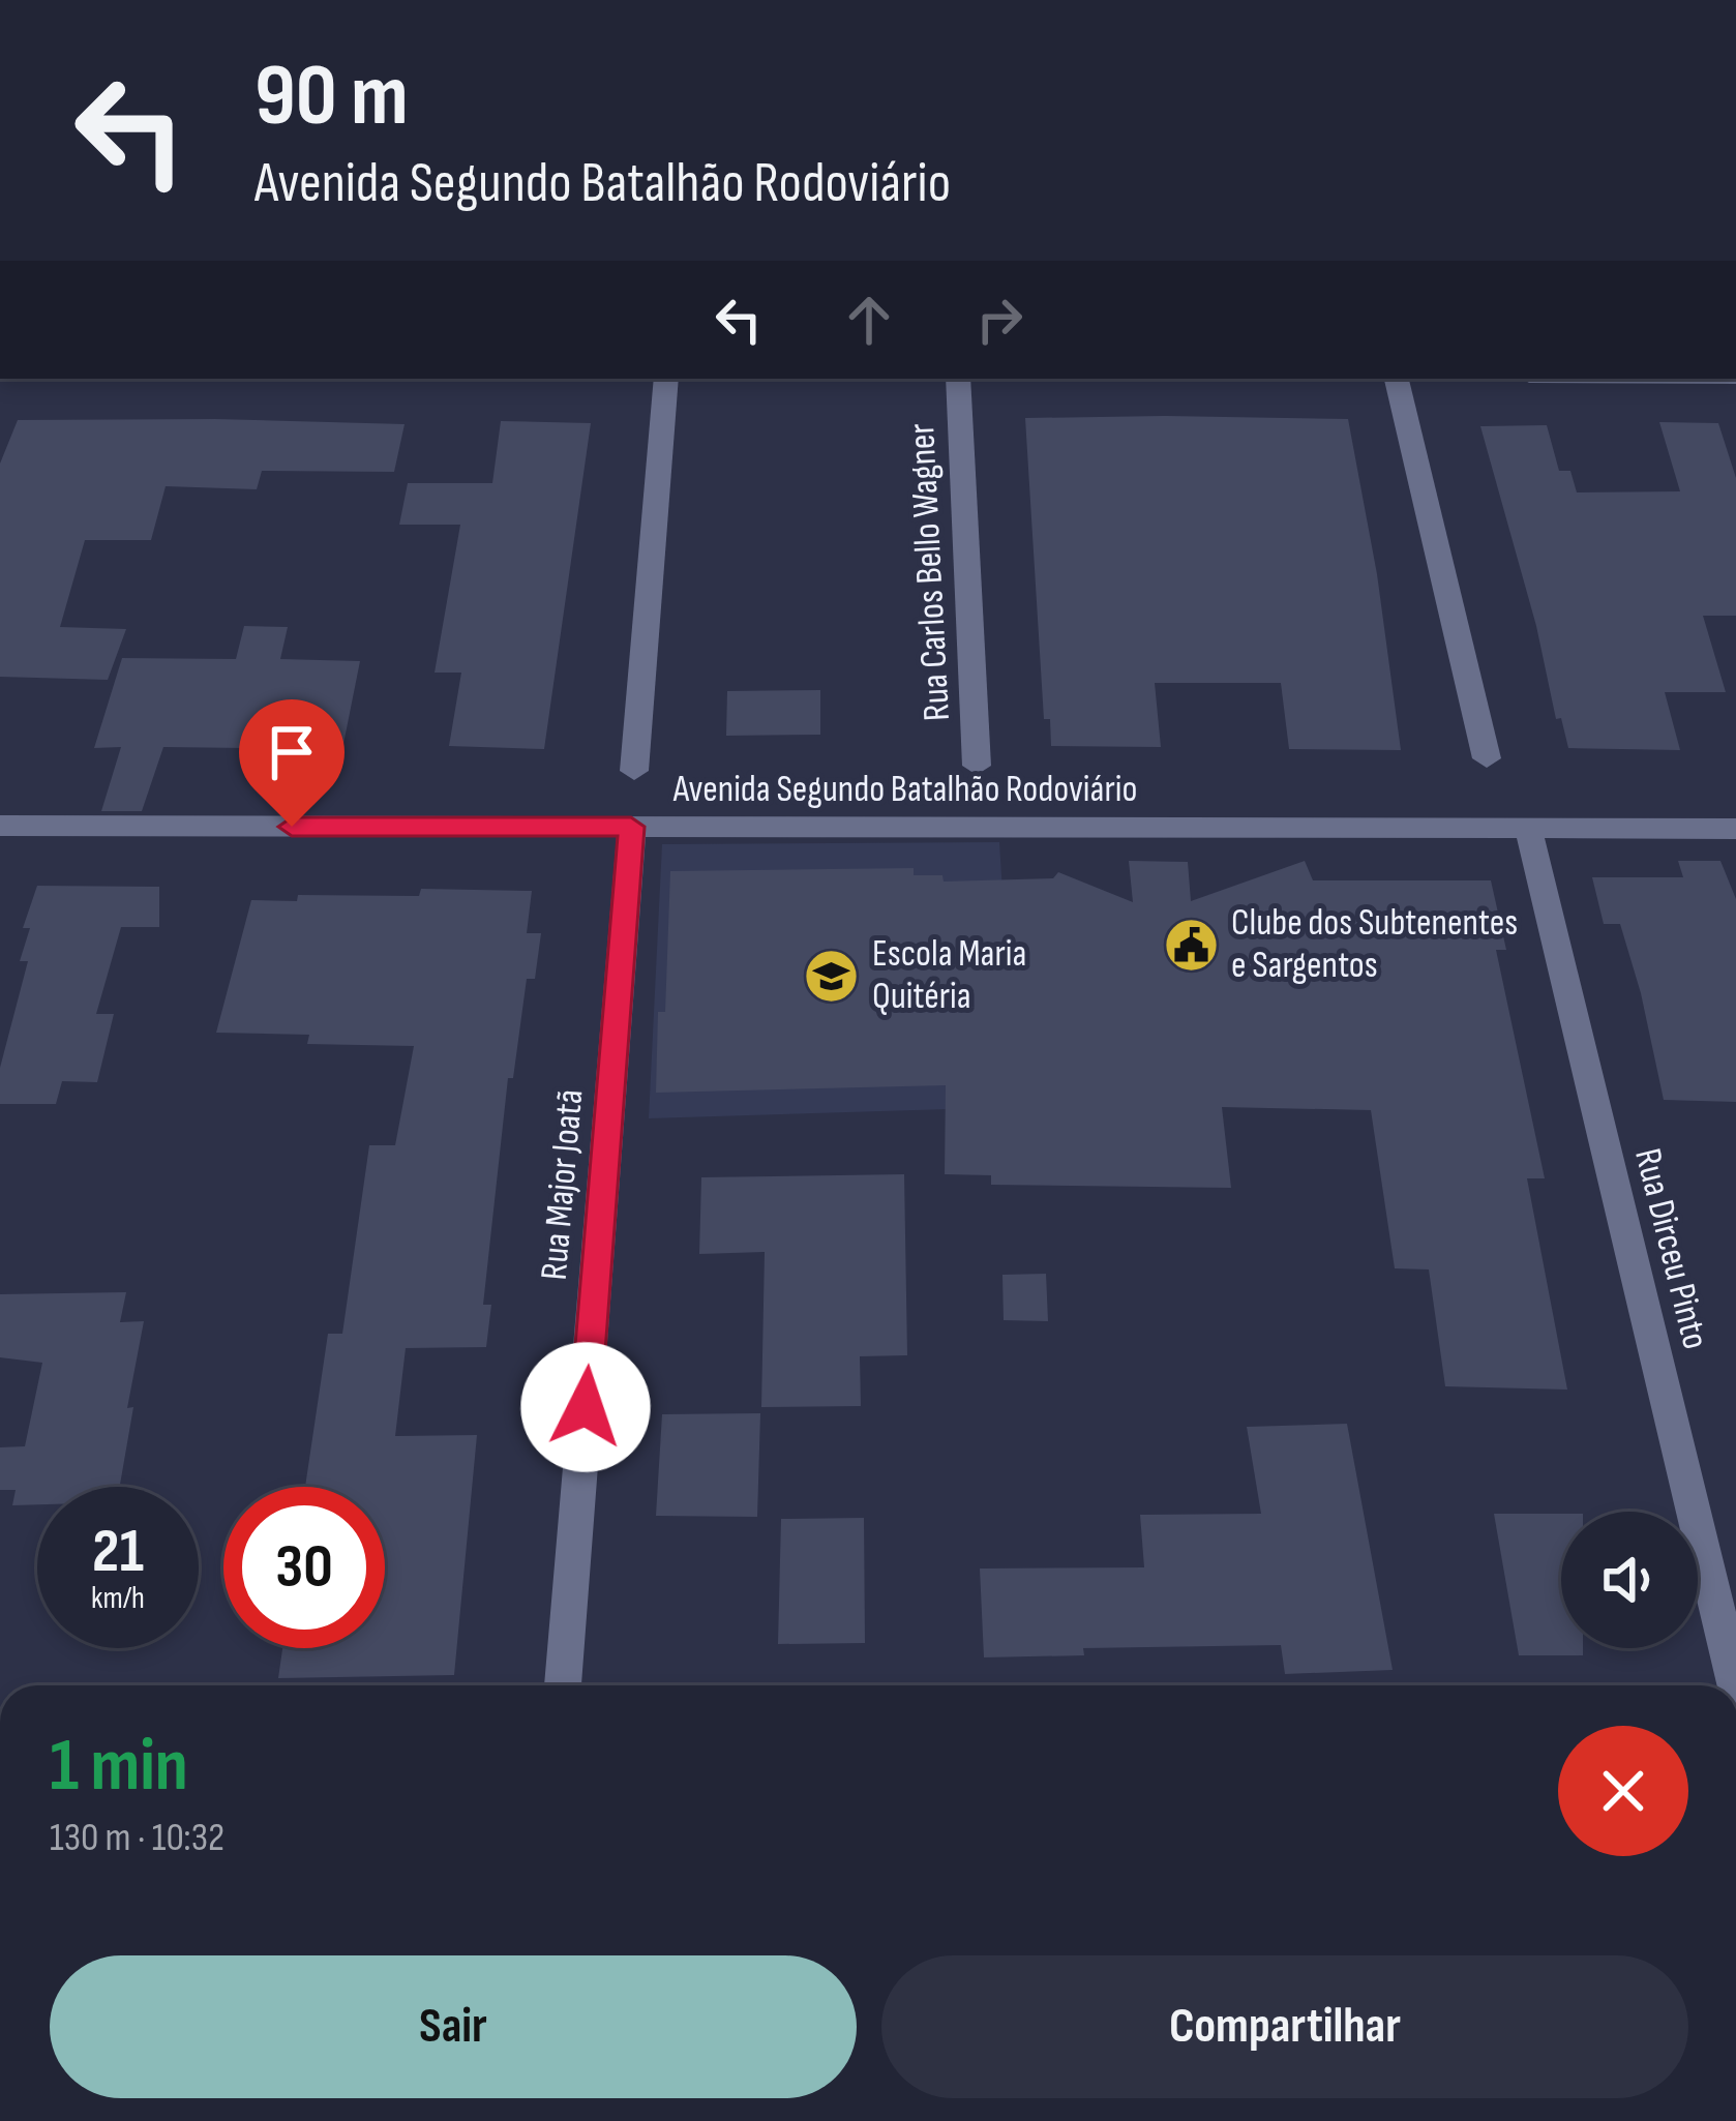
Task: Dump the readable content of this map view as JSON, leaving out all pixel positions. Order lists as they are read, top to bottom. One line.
{"streets":{"street":["Rua Carlos Bello Wagner","Avenida Segundo Batalhão Rodoviário","Rua Major Joatã","Rua Dirceu Pinto"]},"crossings":[["Avenida Segundo Batalhão Rodoviário","Rua Major Joatã"],["Avenida Segundo Batalhão Rodoviário","Rua Dirceu Pinto"]],"places":{"public building":["Clube dos Subtenentes e Sargentos"],"school or university":["Escola Maria Quitéria"]},"page":{"turn":["90 m","Avenida Segundo Batalhão Rodoviário"],"speed":"21 km/h","limit":"30","heading":["1 min","130 m · 10:32"],"buttons":["Sair","Compartilhar"]}}
